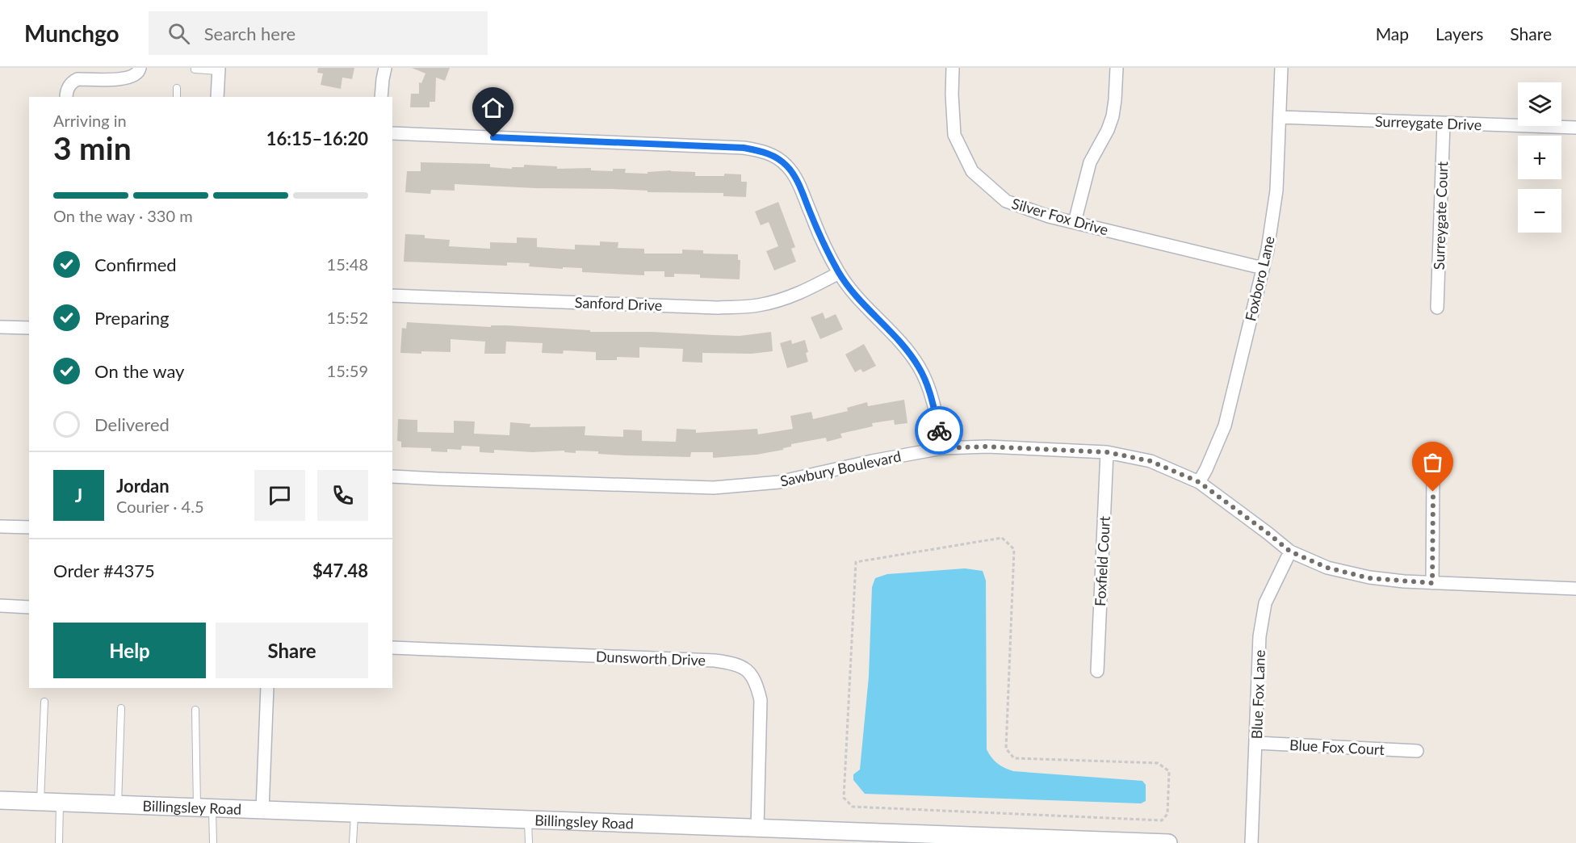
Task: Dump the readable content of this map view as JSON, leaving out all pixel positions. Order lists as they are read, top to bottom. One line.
{"streets":{"street":["Surreygate Drive","Surreygate Court","Silver Fox Drive","Foxboro Lane","Sanford Drive","Sawbury Boulevard","Foxfield Court","Dunsworth Drive","Blue Fox Lane","Blue Fox Court","Billingsley Road"]},"crossings":[["Surreygate Drive","Surreygate Court"],["Surreygate Drive","Foxboro Lane"],["Silver Fox Drive","Foxboro Lane"],["Foxboro Lane","Sawbury Boulevard"],["Sawbury Boulevard","Foxfield Court"],["Sawbury Boulevard","Blue Fox Lane"],["Dunsworth Drive","Billingsley Road"],["Blue Fox Lane","Blue Fox Court"]],"page":{"header":"Munchgo","search":"Search here","nav":["Map","Layers","Share"],"map_buttons":["+","−"],"heading":["3 min","Arriving in","16:15–16:20"],"panel":["Jordan","Courier · 4.5","Order #4375","$47.48"],"bar":"On the way · 330 m","list":[["Confirmed","15:48"],["Preparing","15:52"],["On the way","15:59"],"Delivered"],"round":"J","buttons":["Help","Share"]}}
